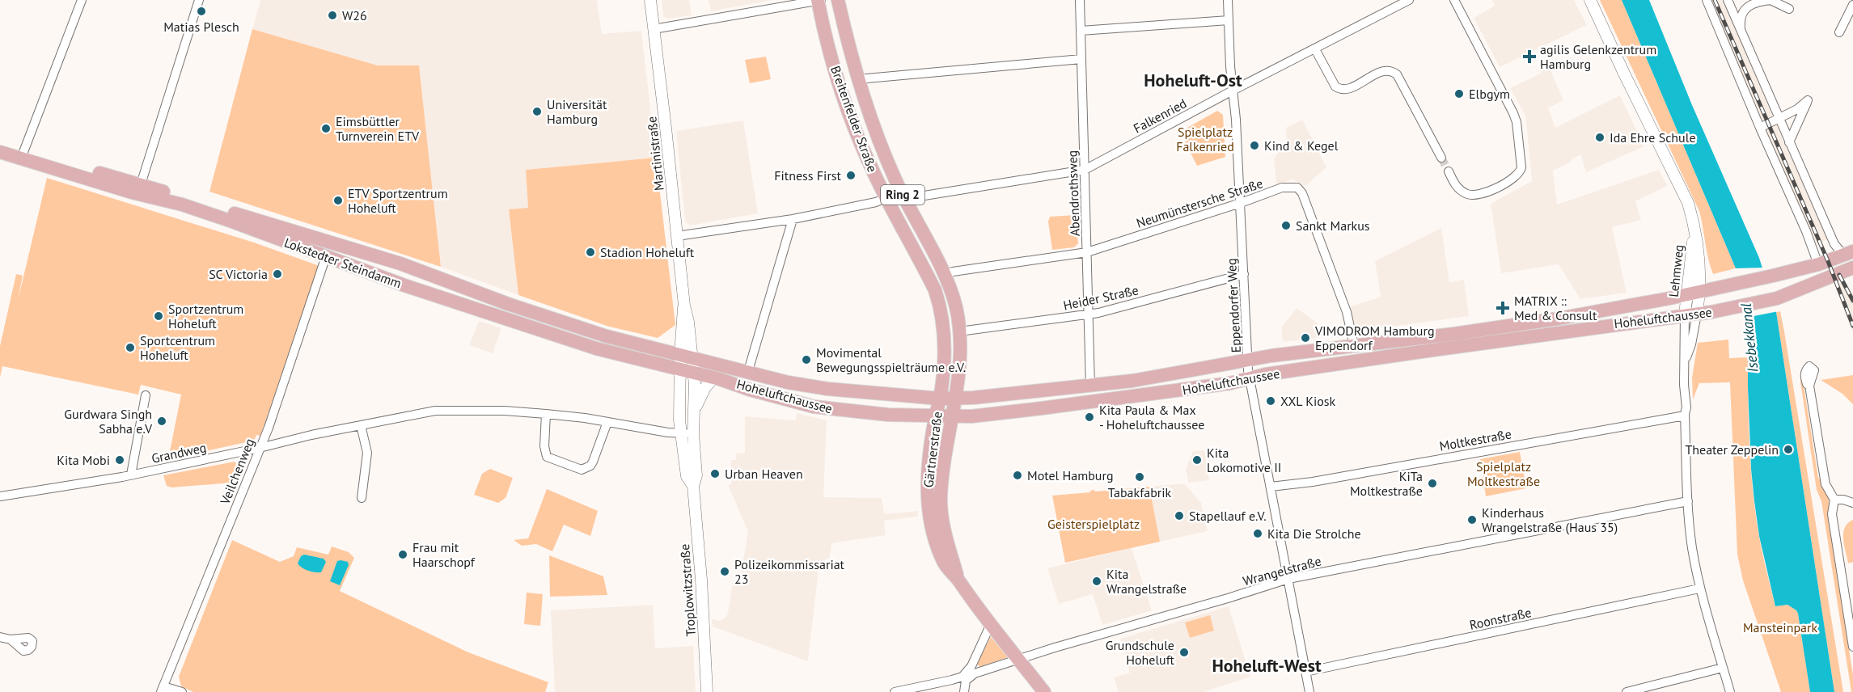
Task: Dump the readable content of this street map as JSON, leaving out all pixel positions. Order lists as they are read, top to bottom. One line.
{"streets":{"main road":["Breitenfelder Straße","Ring 2","Lokstedter Steindamm","Hoheluftchaussee","Gärtnerstraße"],"street":["Falkenried","Martinistraße","Abendrothsweg","Neumünstersche Straße","Lehmweg","Heider Straße","Eppendorfer Weg","Moltkestraße","Grandweg","Veilchenweg","Wrangelstraße","Troplowitzstraße","Roonstraße"]},"crossings":[["Falkenried","Breitenfelder Straße"],["Falkenried","Abendrothsweg"],["Falkenried","Eppendorfer Weg"],["Breitenfelder Straße","Neumünstersche Straße"],["Breitenfelder Straße","Heider Straße"],["Breitenfelder Straße","Hoheluftchaussee"],["Breitenfelder Straße","Gärtnerstraße"],["Martinistraße","Lokstedter Steindamm"],["Martinistraße","Hoheluftchaussee"],["Martinistraße","Troplowitzstraße"],["Abendrothsweg","Neumünstersche Straße"],["Abendrothsweg","Heider Straße"],["Abendrothsweg","Hoheluftchaussee"],["Neumünstersche Straße","Eppendorfer Weg"],["Neumünstersche Straße","Hoheluftchaussee"],["Lokstedter Steindamm","Hoheluftchaussee"],["Lokstedter Steindamm","Veilchenweg"],["Lokstedter Steindamm","Troplowitzstraße"],["Lehmweg","Hoheluftchaussee"],["Heider Straße","Eppendorfer Weg"],["Eppendorfer Weg","Hoheluftchaussee"],["Eppendorfer Weg","Moltkestraße"],["Eppendorfer Weg","Wrangelstraße"],["Eppendorfer Weg","Roonstraße"],["Hoheluftchaussee","Gärtnerstraße"],["Hoheluftchaussee","Troplowitzstraße"],["Gärtnerstraße","Wrangelstraße"],["Grandweg","Veilchenweg"],["Grandweg","Troplowitzstraße"]],"districts":["Hoheluft-Ost","Hoheluft-West"],"water":["Isebekkanal"],"parks":["Spielplatz Falkenried","Spielplatz Moltkestraße","Geisterspielplatz","Mansteinpark"],"places":{"other":["Matias Plesch","W26","Elbgym","Universität Hamburg","Eimsbüttler Turnverein ETV","Ida Ehre Schule","Kind & Kegel","Fitness First","ETV Sportzentrum Hoheluft","Sankt Markus","Stadion Hoheluft","SC Victoria","Sportzentrum Hoheluft","VIMODROM Hamburg Eppendorf","Sportcentrum Hoheluft","Movimental Bewegungsspielträume e.V.","XXL Kiosk","Kita Paula & Max - Hoheluftchaussee","Gurdwara Singh Sabha e.V","Theater Zeppelin","Kita Mobi","Kita Lokomotive II","Urban Heaven","Motel Hamburg","Tabakfabrik","KiTa Moltkestraße","Stapellauf e.V.","Kinderhaus Wrangelstraße (Haus 35)","Kita Die Strolche","Frau mit Haarschopf","Polizeikommissariat 23","Kita Wrangelstraße","Grundschule Hoheluft"],"health":["agilis Gelenkzentrum Hamburg","MATRIX :: Med & Consult"]}}
